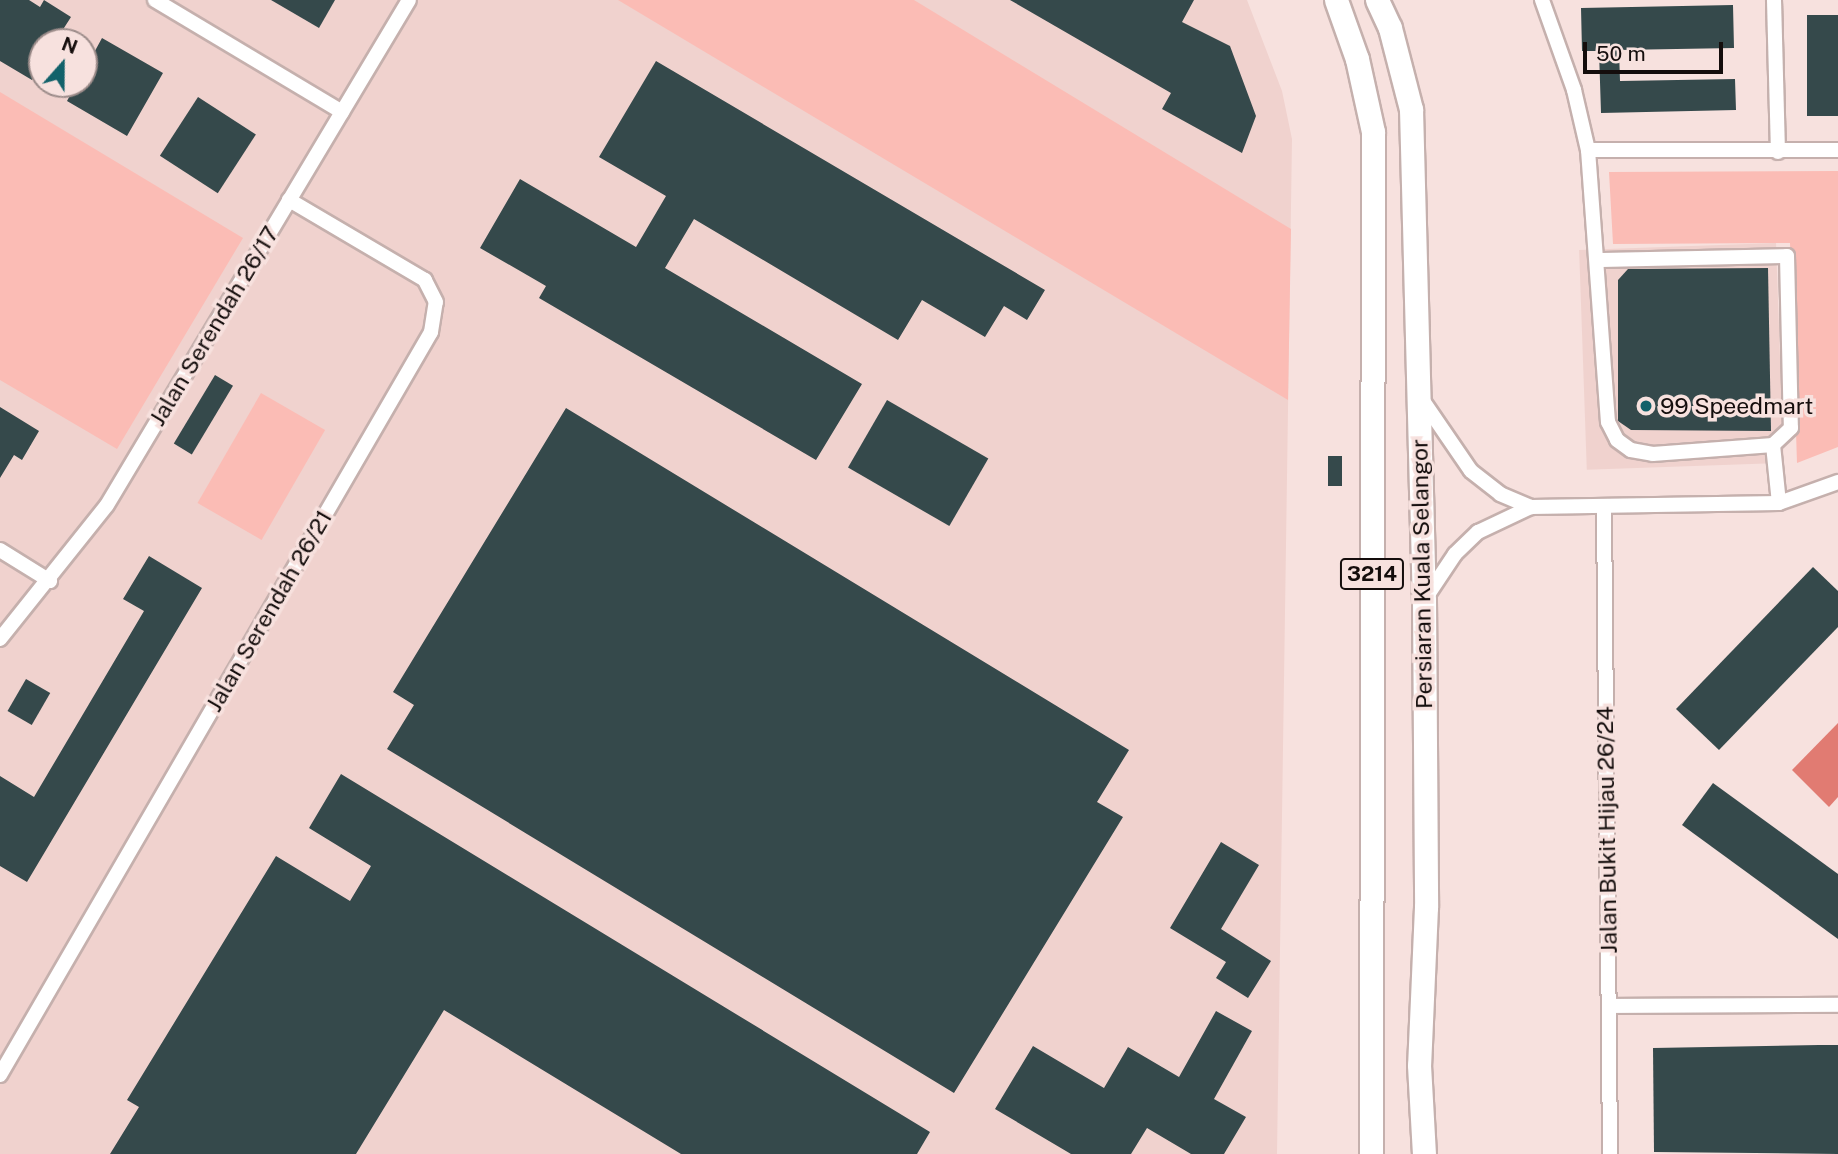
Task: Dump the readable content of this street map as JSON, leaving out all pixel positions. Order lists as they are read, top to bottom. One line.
{"streets":{"main road":["3214","Persiaran Kuala Selangor"],"street":["Jalan Serendah 26/17","Jalan Serendah 26/21","Jalan Bukit Hijau 26/24"]},"crossings":[["Jalan Serendah 26/17","Jalan Serendah 26/21"]],"places":["99 Speedmart"],"scale_bar":"50 m","north":"top"}
